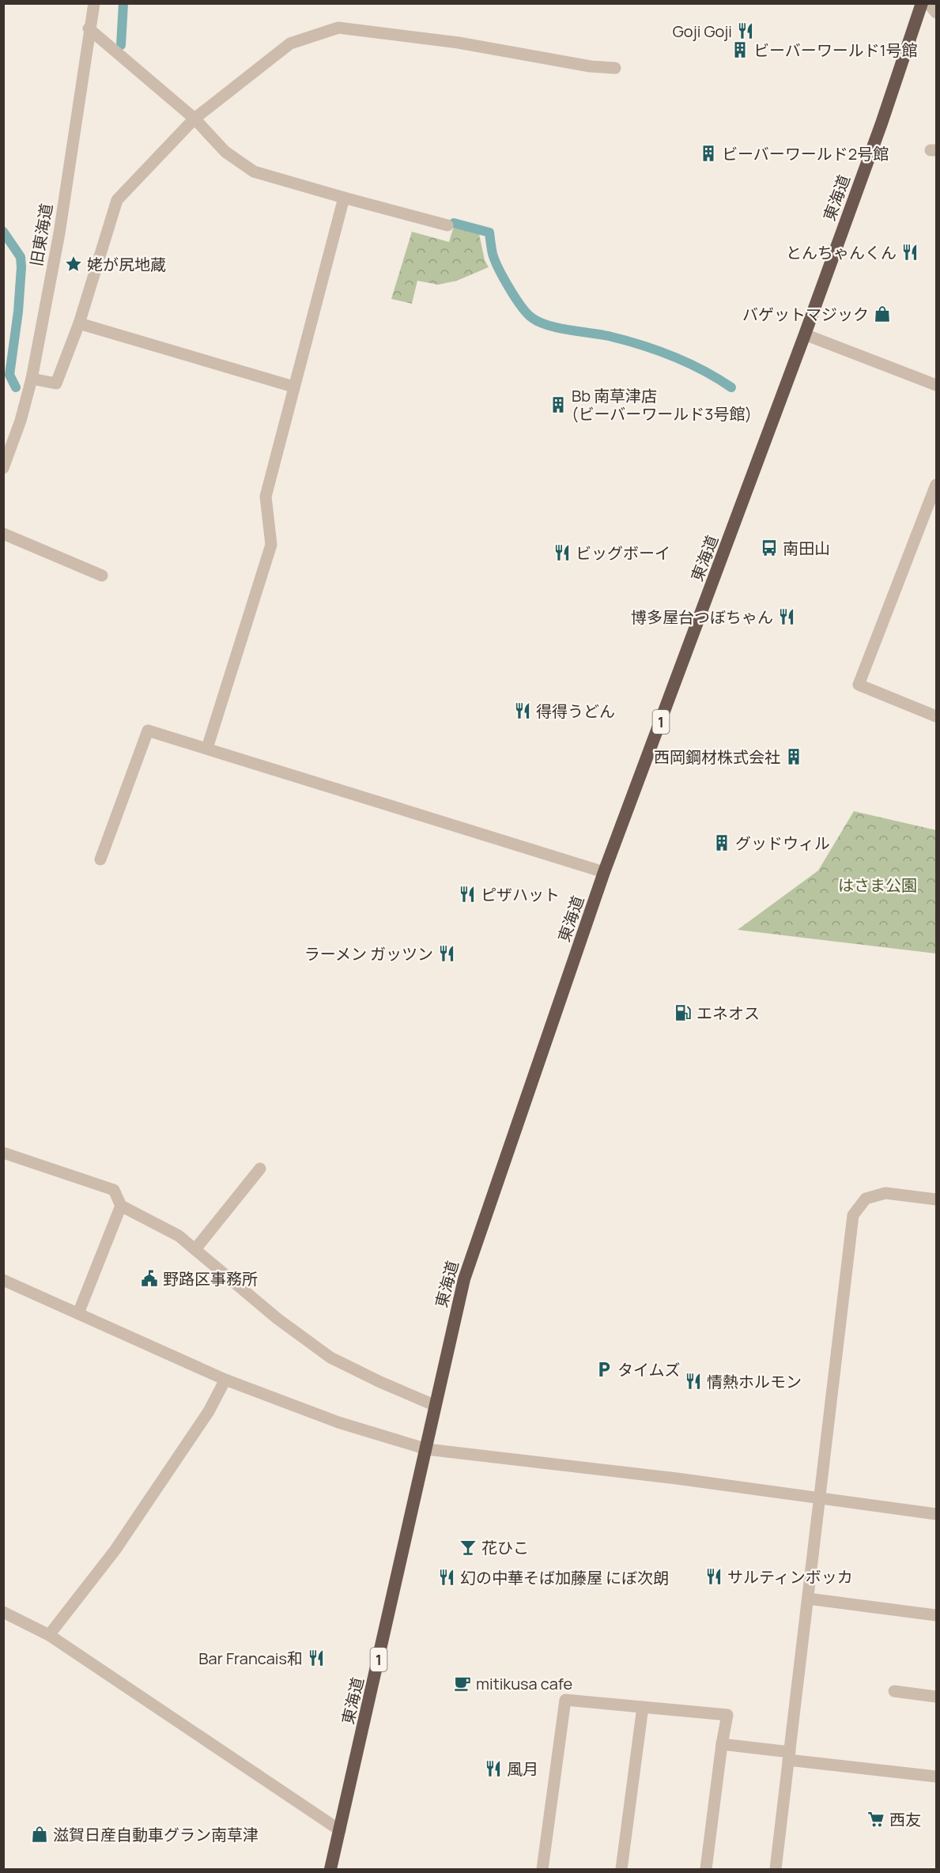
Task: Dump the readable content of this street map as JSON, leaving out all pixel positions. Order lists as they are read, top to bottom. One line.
{"streets":{"highway":["東海道","1"],"street":["旧東海道"]},"parks":["はさま公園"],"places":{"restaurant":["Goji Goji","とんちゃんくん","ビッグボーイ","博多屋台つぼちゃん","得得うどん","ピザハット","ラーメン ガッツン","情熱ホルモン","サルティンボッカ","幻の中華そば加藤屋 にぼ次朗","Bar Francais和","風月"],"building":["ビーバーワールド1号館","ビーバーワールド2号館","Bb 南草津店 (ビーバーワールド3号館)","西岡鋼材株式会社","グッドウィル"],"place":["姥が尻地蔵"],"shop":["バゲットマジック","滋賀日産自動車グラン南草津"],"bus stop":["南田山"],"fuel station":["エネオス"],"public building":["野路区事務所"],"parking":["タイムズ"],"bar":["花ひこ"],"cafe":["mitikusa cafe"],"supermarket":["西友"]}}
